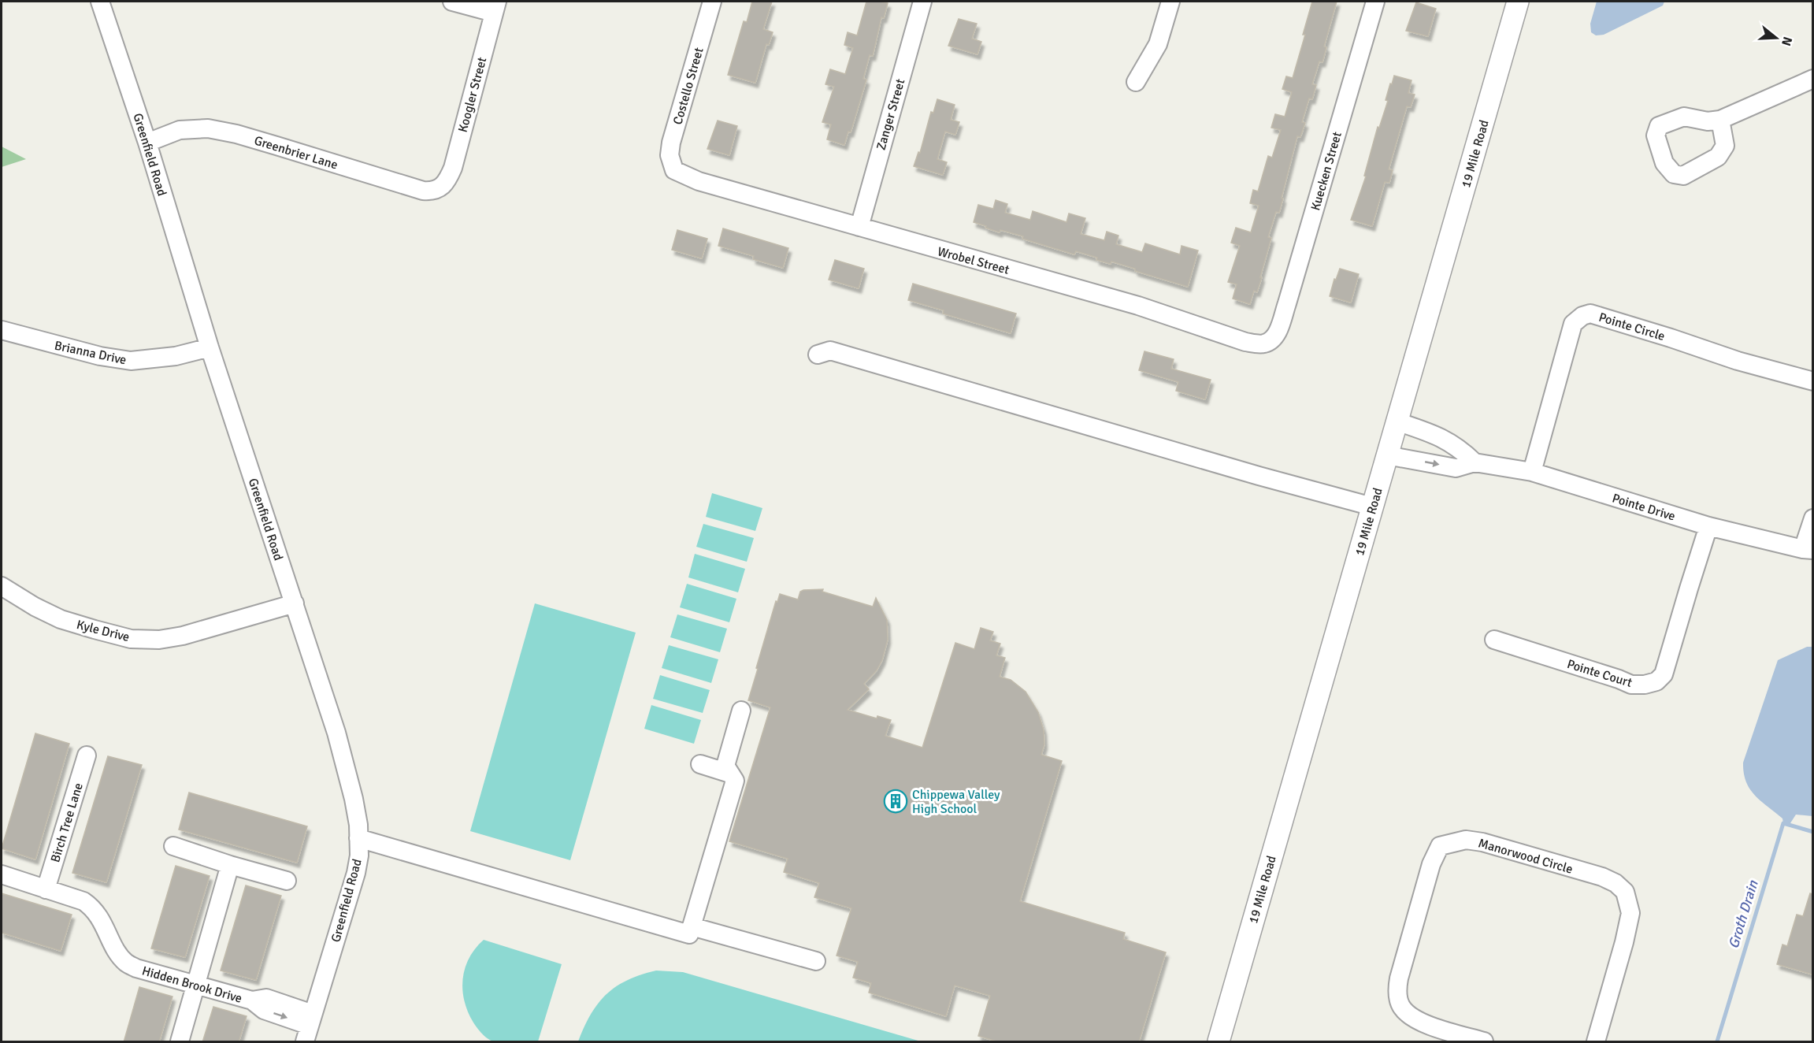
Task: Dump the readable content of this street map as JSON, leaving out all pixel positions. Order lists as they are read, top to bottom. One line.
{"streets":{"street":["Costello Street","Koogler Street","Zanger Street","Greenbrier Lane","19 Mile Road","Greenfield Road","Kuecken Street","Wrobel Street","Pointe Circle","Brianna Drive","Pointe Drive","Kyle Drive","Pointe Court","Birch Tree Lane","Manorwood Circle","Hidden Brook Drive"]},"crossings":[["Costello Street","Wrobel Street"],["Koogler Street","Greenbrier Lane"],["Zanger Street","Wrobel Street"],["Greenbrier Lane","Greenfield Road"],["19 Mile Road","Pointe Drive"],["Greenfield Road","Brianna Drive"],["Greenfield Road","Kyle Drive"],["Greenfield Road","Hidden Brook Drive"],["Kuecken Street","Wrobel Street"],["Pointe Circle","Pointe Drive"],["Pointe Drive","Pointe Court"],["Birch Tree Lane","Hidden Brook Drive"]],"water":["Groth Drain"],"places":{"building":["Chippewa Valley High School"]},"north":"right"}
